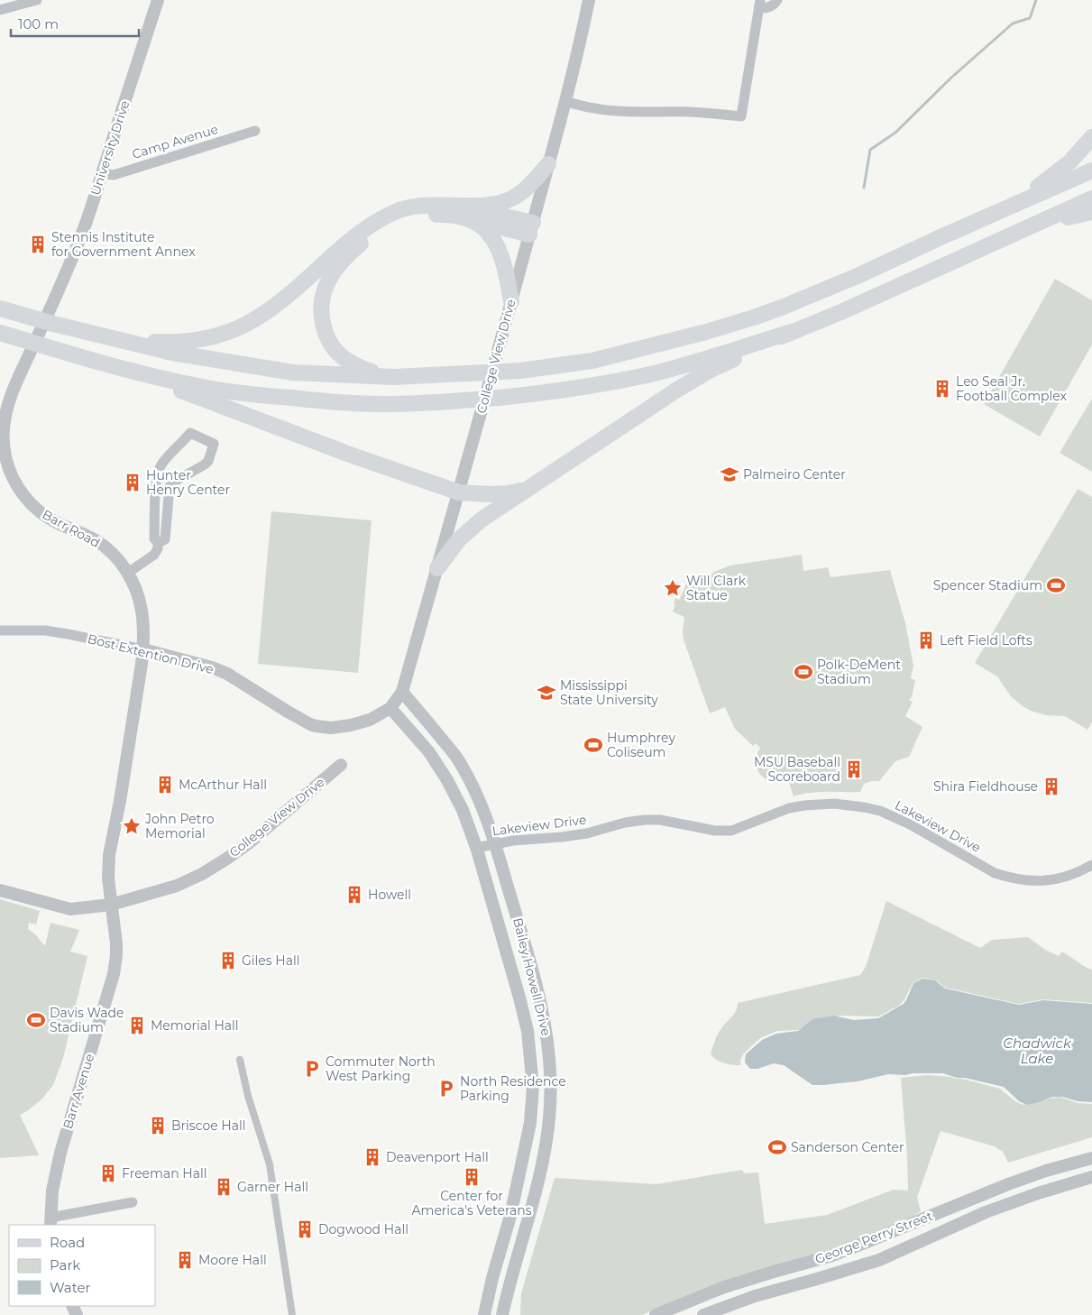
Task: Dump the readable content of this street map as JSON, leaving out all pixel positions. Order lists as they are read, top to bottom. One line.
{"streets":{"street":["Camp Avenue","University Drive","College View Drive","Barr Road","Bost Extention Drive","Lakeview Drive","Bailey Howell Drive","Barr Avenue","George Perry Street"]},"crossings":[["Camp Avenue","University Drive"],["University Drive","Barr Road"],["College View Drive","Barr Road"],["College View Drive","Bost Extention Drive"],["College View Drive","Bailey Howell Drive"],["College View Drive","Barr Avenue"],["Barr Road","Bost Extention Drive"],["Barr Road","Barr Avenue"],["Bost Extention Drive","Bailey Howell Drive"],["Lakeview Drive","Bailey Howell Drive"]],"water":["Chadwick Lake"],"places":{"building":["Stennis Institute for Government Annex","Leo Seal Jr. Football Complex","Hunter Henry Center","Left Field Lofts","MSU Baseball Scoreboard","McArthur Hall","Shira Fieldhouse","Howell","Giles Hall","Memorial Hall","Briscoe Hall","Deavenport Hall","Freeman Hall","Center for America's Veterans","Garner Hall","Dogwood Hall","Moore Hall"],"school or university":["Palmeiro Center","Mississippi State University"],"sports":["Spencer Stadium","Polk-DeMent Stadium","Humphrey Coliseum","Davis Wade Stadium","Sanderson Center"],"place":["Will Clark Statue","John Petro Memorial"],"parking":["Commuter North West Parking","North Residence Parking"]},"legend":["Road","Park","Water"],"scale_bar":"100 m"}
